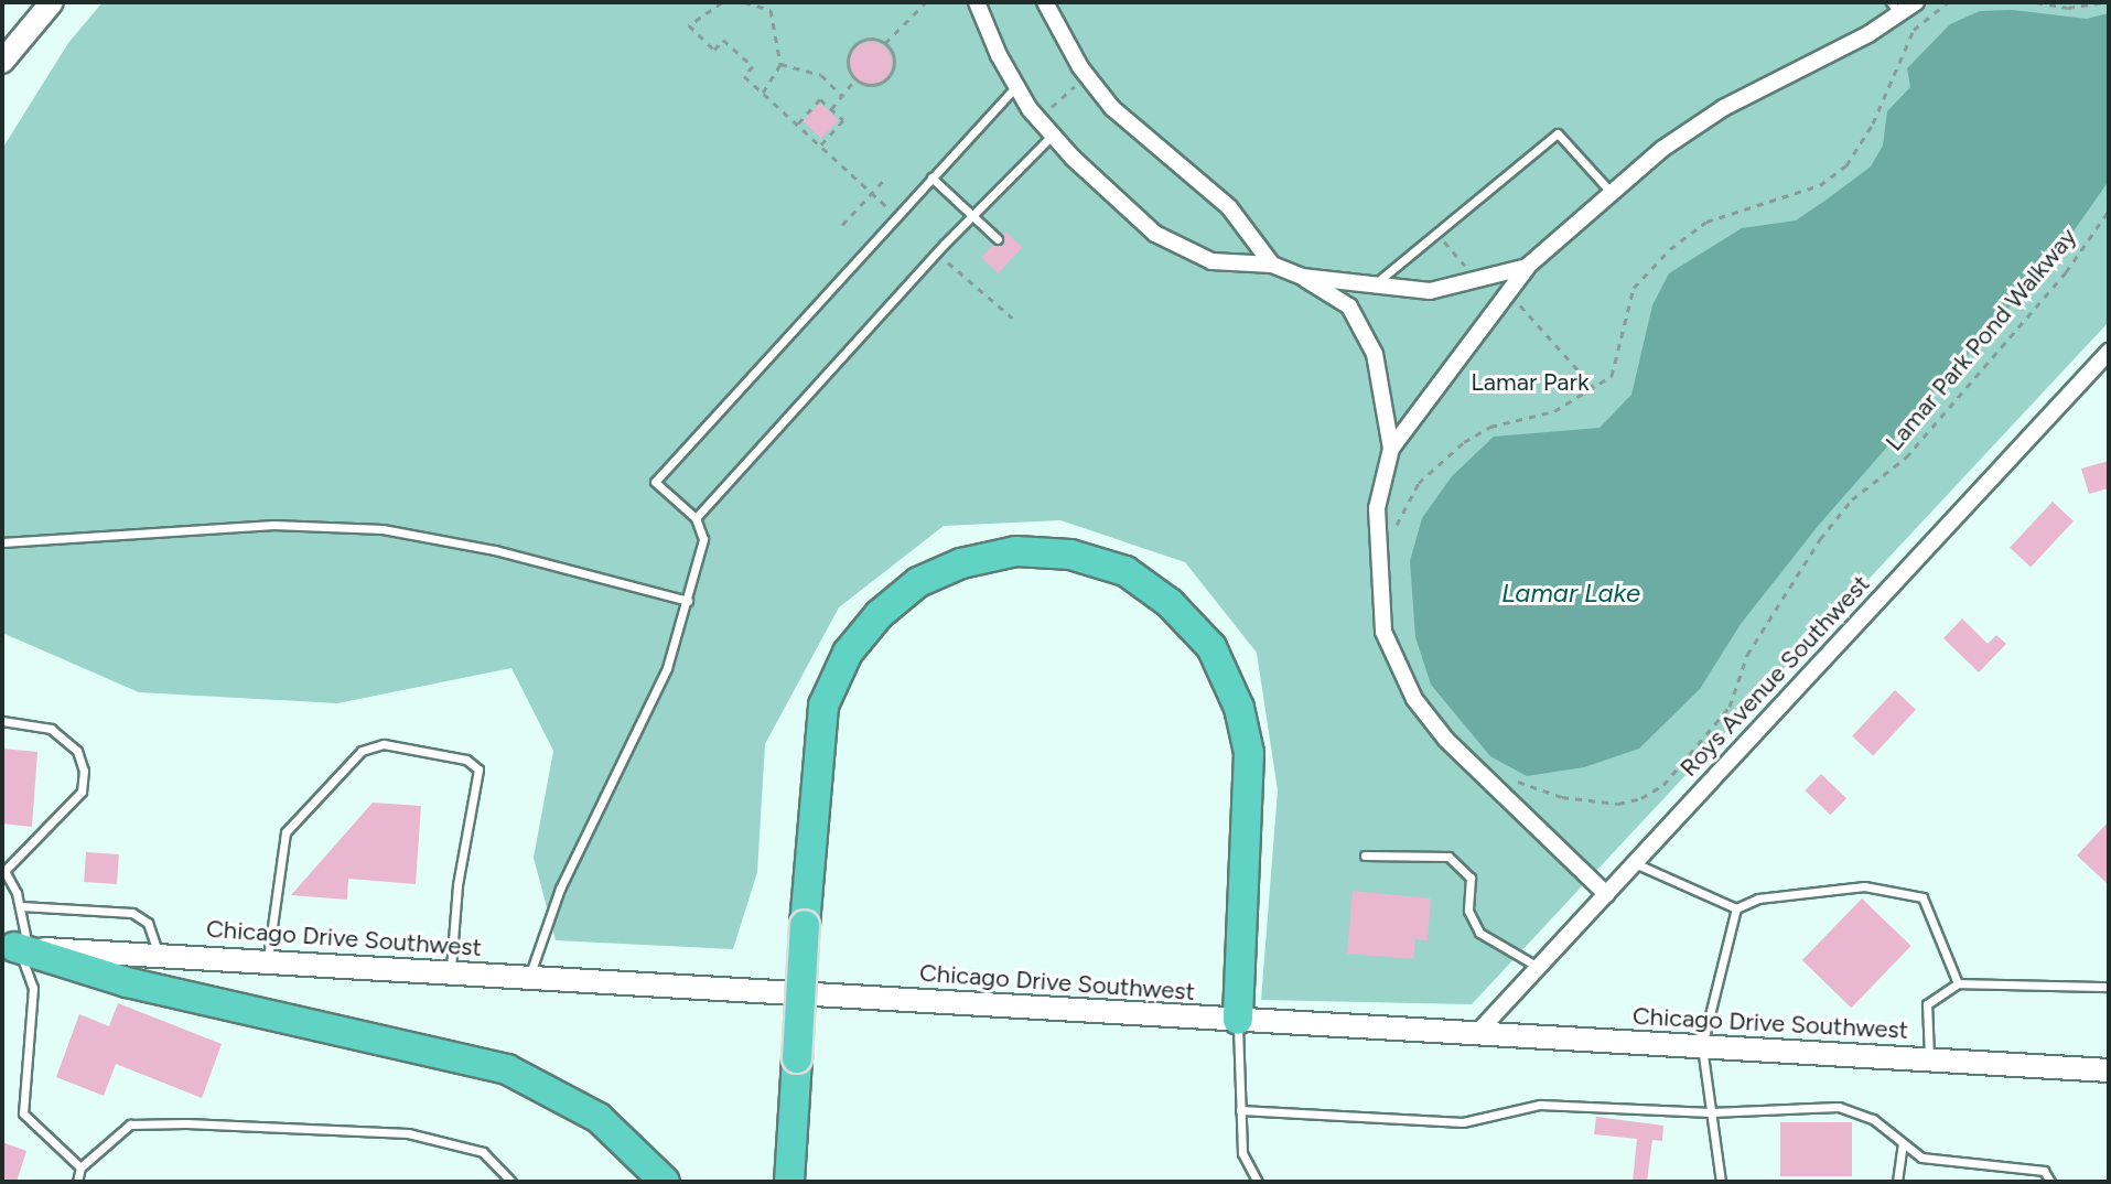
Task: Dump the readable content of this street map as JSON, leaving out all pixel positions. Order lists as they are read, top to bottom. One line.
{"streets":{"main road":["Chicago Drive Southwest"],"street":["Roys Avenue Southwest"],"path":["Lamar Park Pond Walkway"]},"crossings":[["Roys Avenue Southwest","Chicago Drive Southwest"]],"water":["Lamar Lake"],"parks":["Lamar Park"]}
